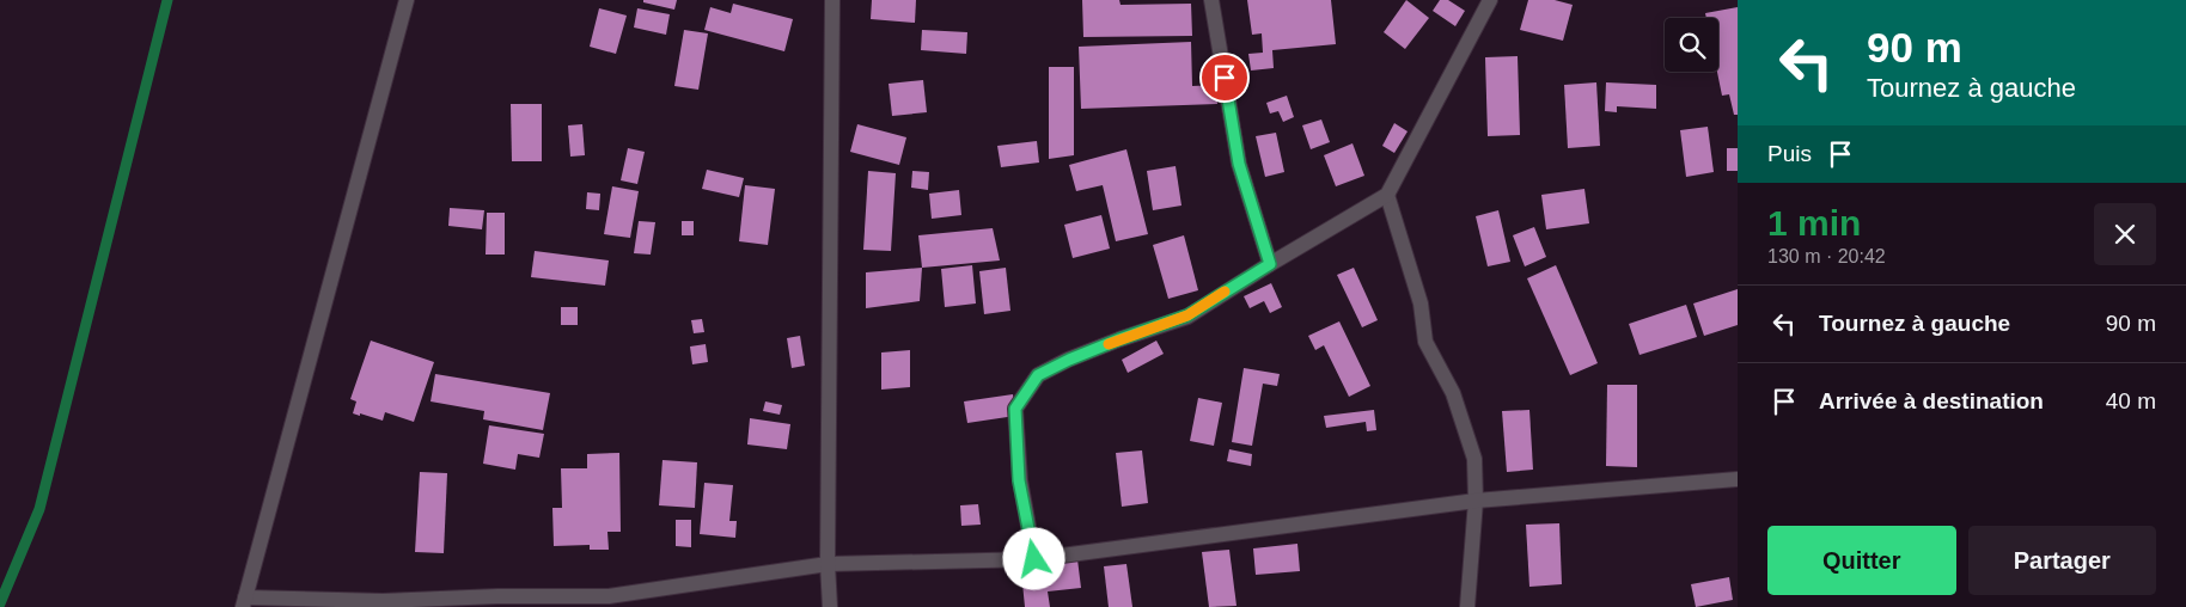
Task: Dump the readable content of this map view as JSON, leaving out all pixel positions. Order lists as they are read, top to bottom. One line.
{"page":{"turn":["90 m","Tournez à gauche"],"then":"Puis","heading":["1 min","130 m · 20:42"],"list":[{"name":"Tournez à gauche","value":"90 m"},{"name":"Arrivée à destination","value":"40 m"}],"buttons":["Quitter","Partager"]}}
